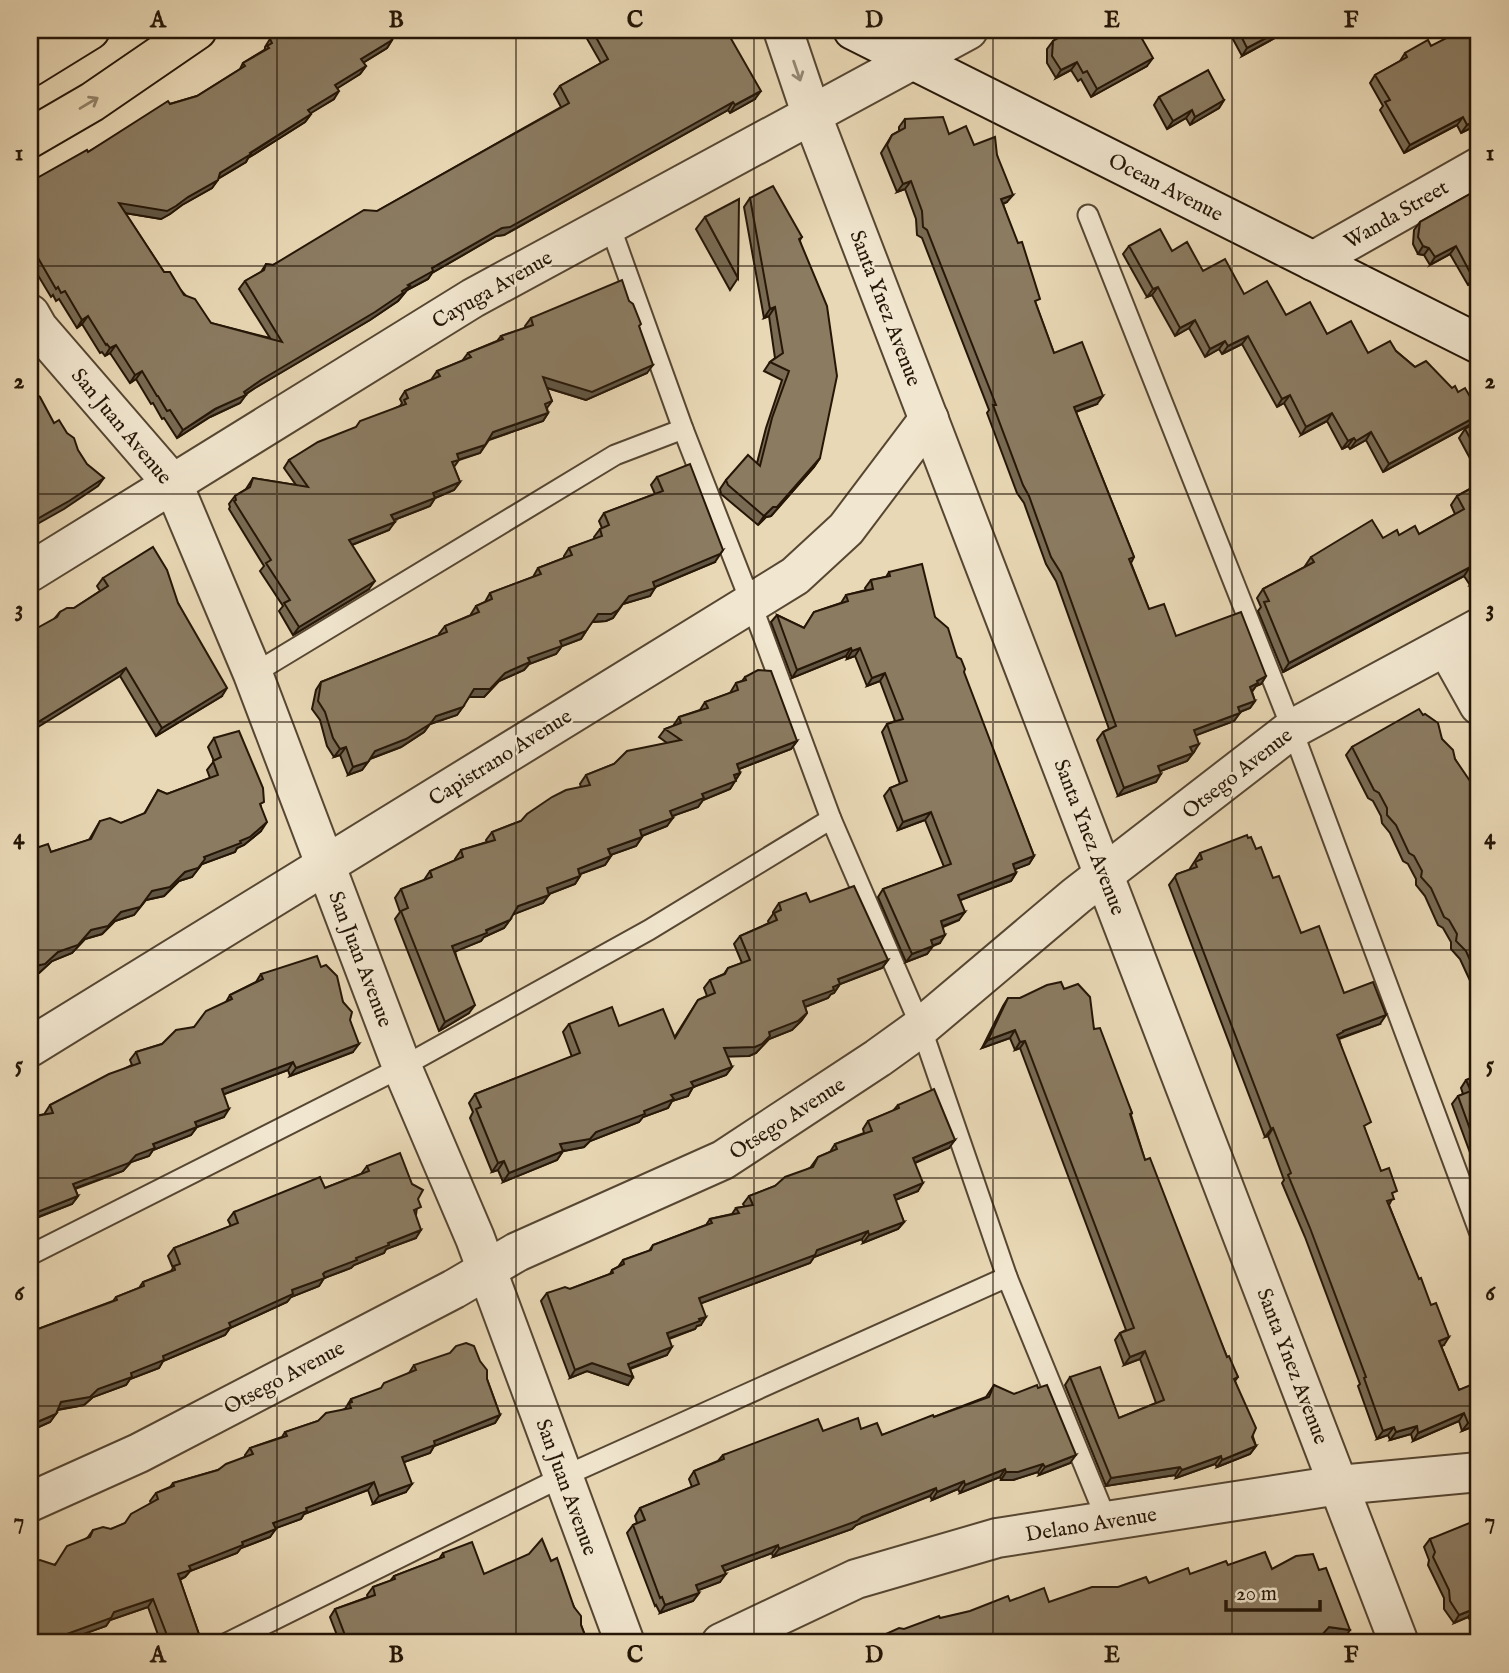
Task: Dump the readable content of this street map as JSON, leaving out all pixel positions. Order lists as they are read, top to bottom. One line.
{"streets":{"street":["Ocean Avenue","Wanda Street","Cayuga Avenue","Santa Ynez Avenue","San Juan Avenue","Capistrano Avenue","Otsego Avenue","Delano Avenue"]},"crossings":[["Ocean Avenue","Wanda Street"],["Ocean Avenue","Cayuga Avenue"],["Cayuga Avenue","Santa Ynez Avenue"],["Cayuga Avenue","San Juan Avenue"],["Santa Ynez Avenue","Capistrano Avenue"],["Santa Ynez Avenue","Otsego Avenue"],["Santa Ynez Avenue","Delano Avenue"],["San Juan Avenue","Capistrano Avenue"],["San Juan Avenue","Otsego Avenue"]],"scale_bar":"20 m","grid":{"columns":["A","B","C","D","E","F"],"rows":["1","2","3","4","5","6","7"]}}
